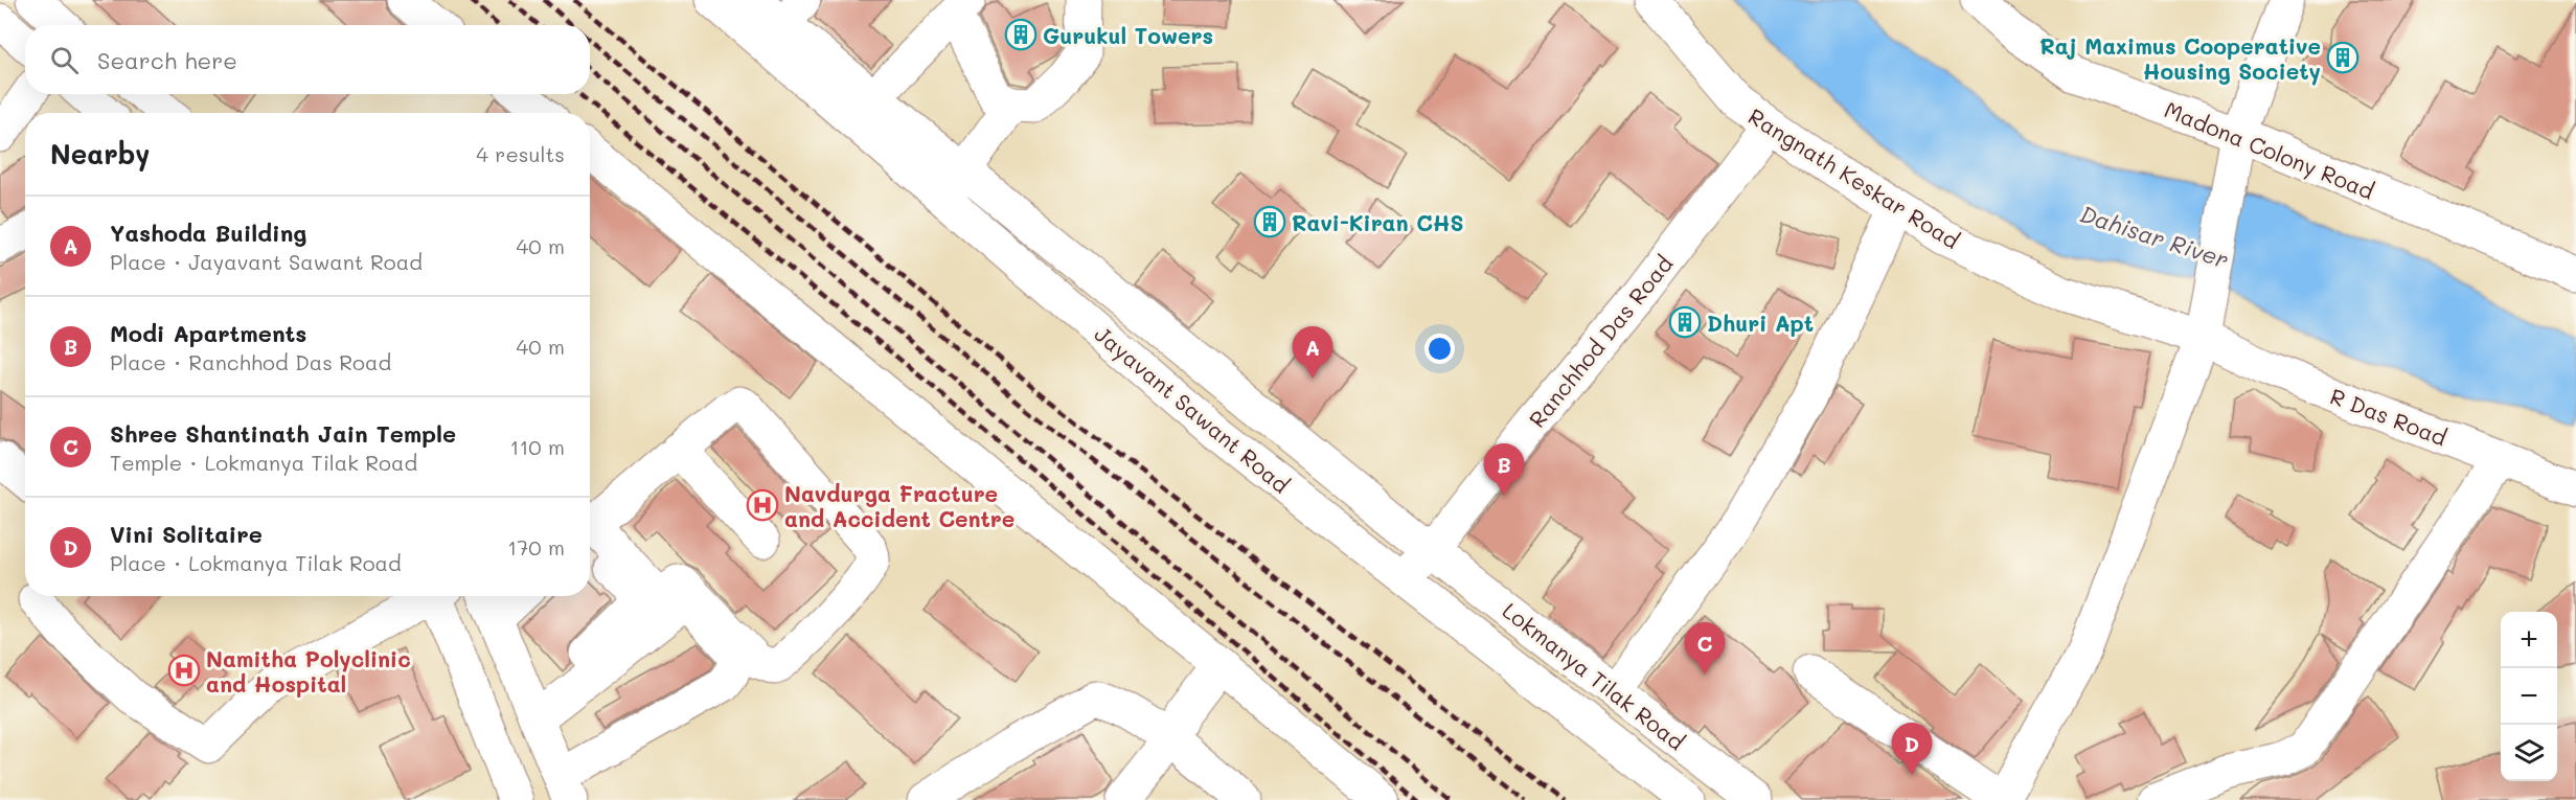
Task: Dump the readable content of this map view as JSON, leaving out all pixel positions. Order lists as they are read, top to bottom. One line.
{"streets":{"street":["Madona Colony Road","Rangnath Keskar Road","Ranchhod Das Road","Jayavant Sawant Road","R Das Road","Lokmanya Tilak Road"]},"crossings":[["Rangnath Keskar Road","Ranchhod Das Road"],["Rangnath Keskar Road","R Das Road"],["Ranchhod Das Road","Jayavant Sawant Road"],["Ranchhod Das Road","Lokmanya Tilak Road"],["Jayavant Sawant Road","Lokmanya Tilak Road"]],"water":["Dahisar River"],"places":{"building":["Gurukul Towers","Raj Maximus Cooperative Housing Society","Ravi-Kiran CHS","Dhuri Apt"],"hospital":["Navdurga Fracture and Accident Centre","Namitha Polyclinic and Hospital"]},"page":{"search":"Search here","heading":["Nearby","4 results"],"list":[{"mark":"A","name":"Yashoda Building","note":"Place · Jayavant Sawant Road","value":"40 m"},{"mark":"B","name":"Modi Apartments","note":"Place · Ranchhod Das Road","value":"40 m"},{"mark":"C","name":"Shree Shantinath Jain Temple","note":"Temple · Lokmanya Tilak Road","value":"110 m"},{"mark":"D","name":"Vini Solitaire","note":"Place · Lokmanya Tilak Road","value":"170 m"}],"pins":["A","B","C","D"],"map_buttons":["+","−"]}}
